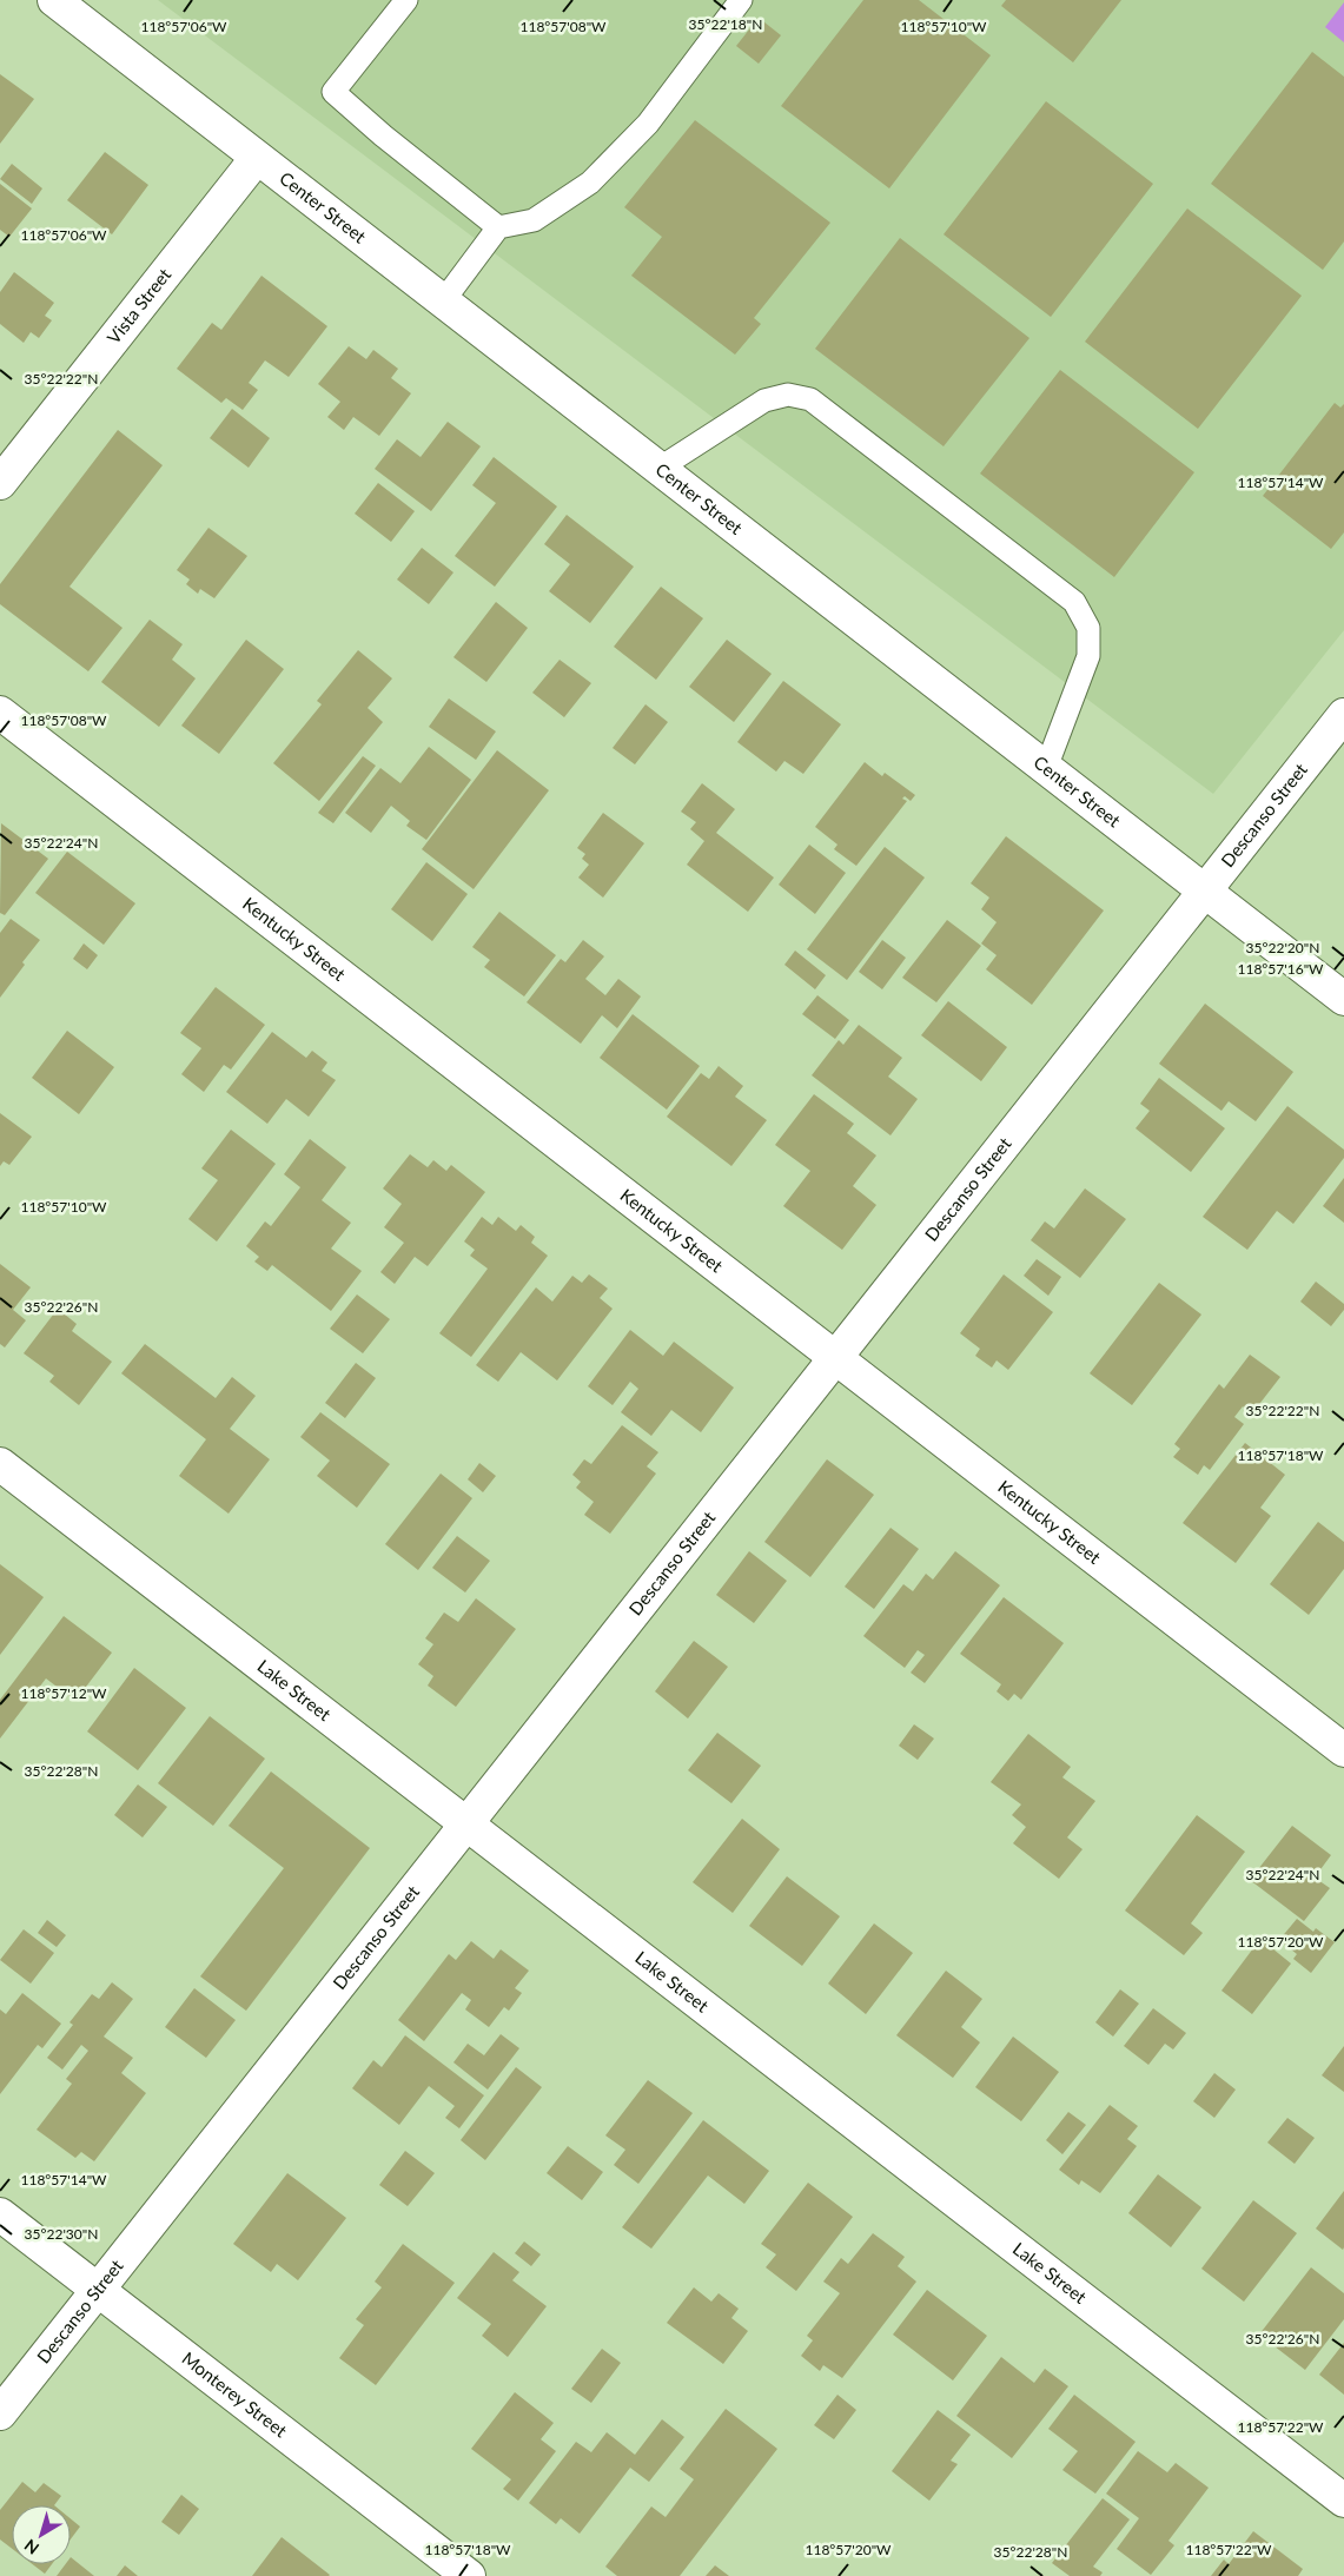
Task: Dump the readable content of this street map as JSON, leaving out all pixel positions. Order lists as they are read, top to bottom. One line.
{"streets":{"street":["Center Street","Vista Street","Descanso Street","Kentucky Street","Lake Street","Monterey Street"]},"crossings":[["Center Street","Vista Street"],["Center Street","Descanso Street"],["Descanso Street","Kentucky Street"],["Descanso Street","Lake Street"],["Descanso Street","Monterey Street"]],"north":"bottom left","coordinates":["35°22'18\"N","118°57'06\"W","118°57'08\"W","118°57'10\"W","35°22'22\"N","118°57'14\"W","35°22'24\"N","35°22'20\"N","118°57'16\"W","35°22'26\"N","118°57'18\"W","118°57'12\"W","35°22'28\"N","118°57'20\"W","35°22'30\"N","118°57'22\"W"]}
